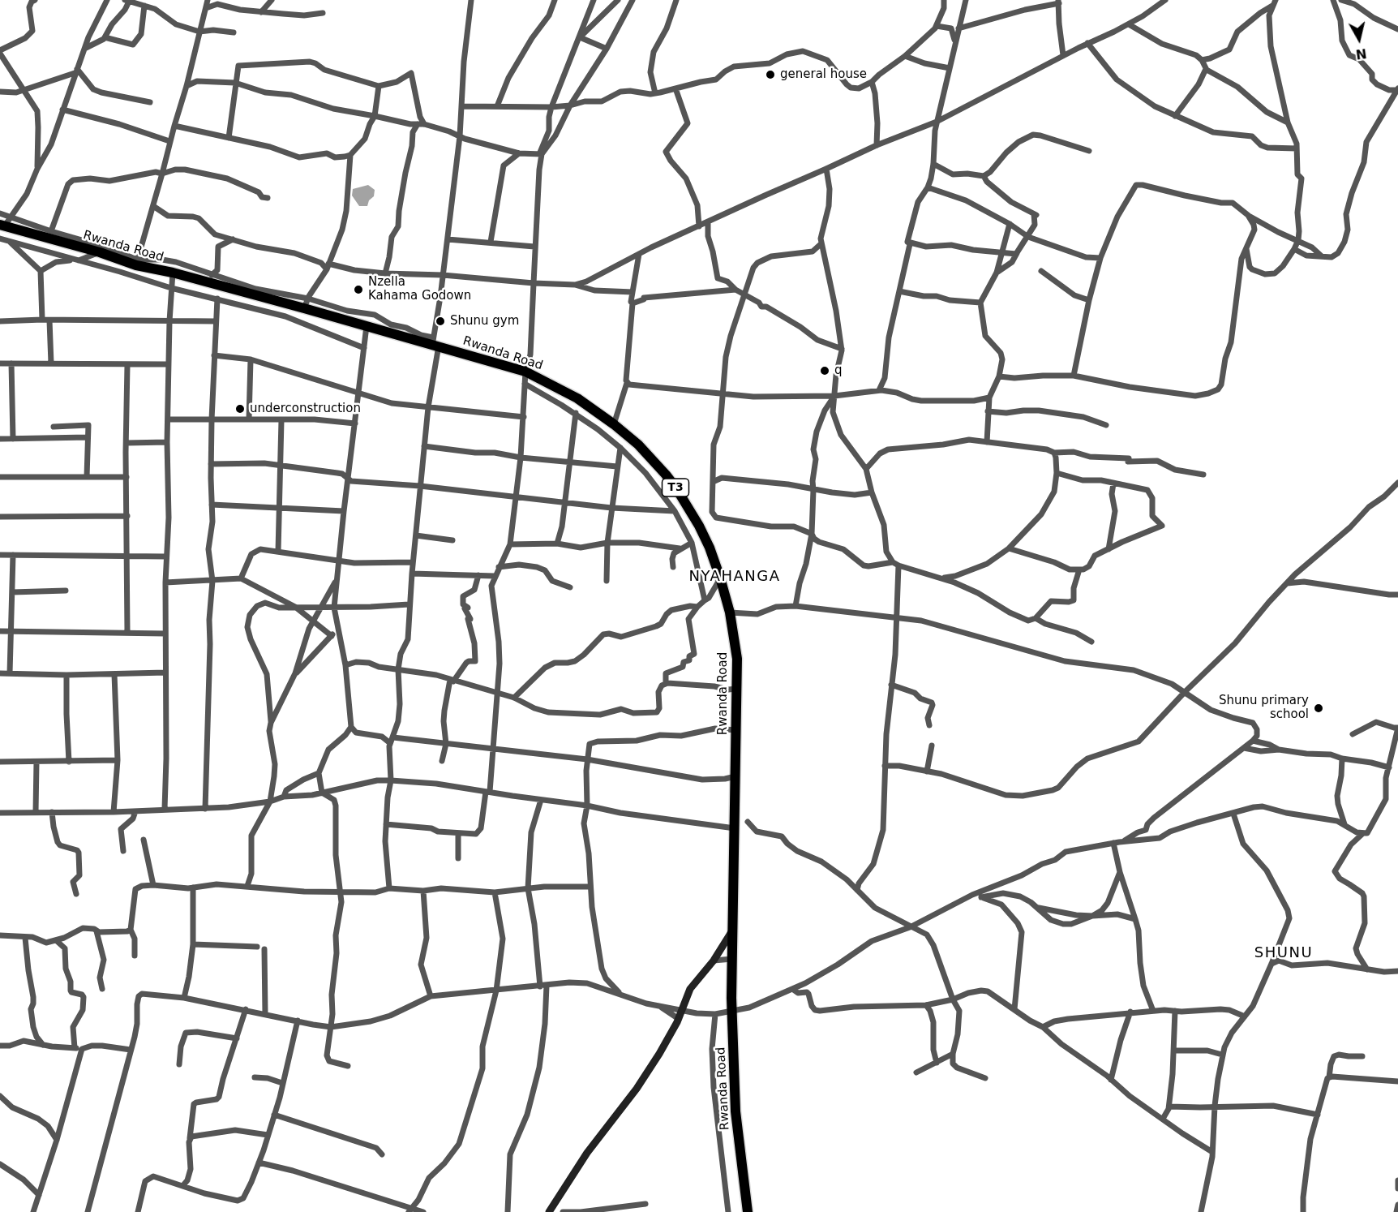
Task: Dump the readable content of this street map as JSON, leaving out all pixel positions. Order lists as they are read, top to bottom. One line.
{"streets":{"highway":["Rwanda Road","T3"]},"districts":["NYAHANGA","SHUNU"],"places":["general house","Nzella Kahama Godown","Shunu gym","q","underconstruction","Shunu primary school"],"north":"bottom"}
